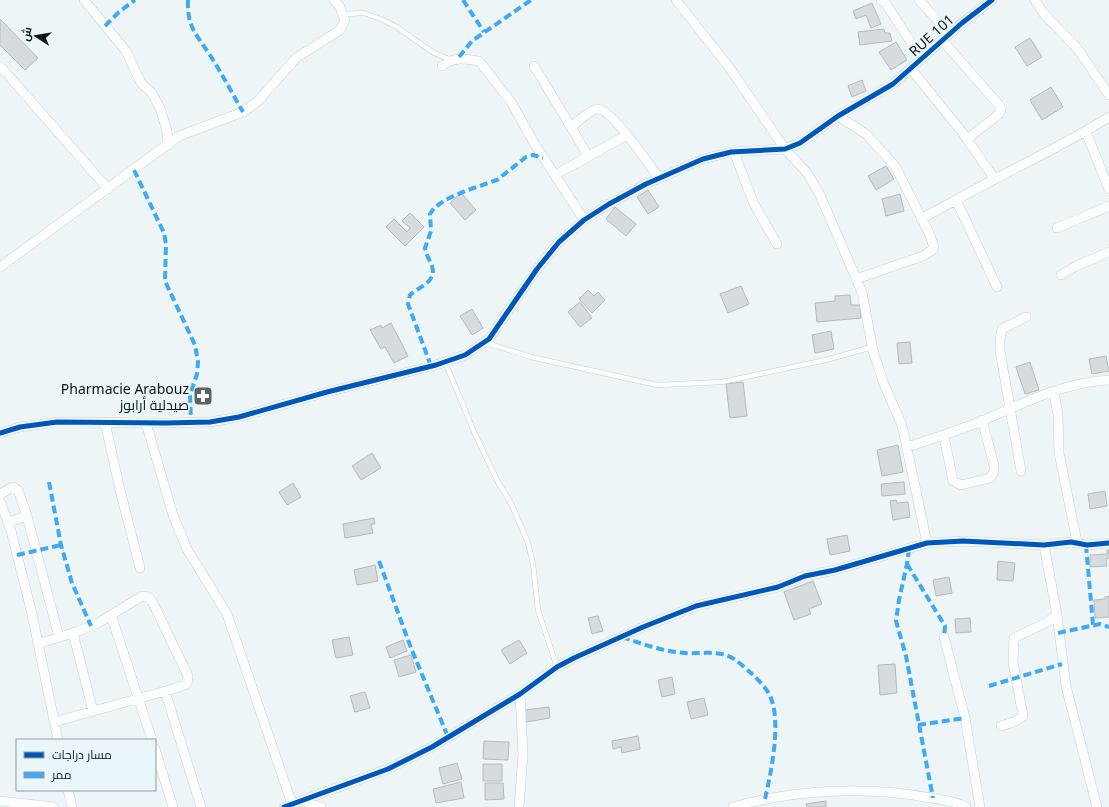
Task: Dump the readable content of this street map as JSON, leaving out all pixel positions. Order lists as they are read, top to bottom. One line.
{"streets":{"street":["RUE 101"]},"places":{"pharmacy":["Pharmacie Arabouz صيدلية أرابوز"]},"legend":["مسار دراجات","ممر"],"north":"left"}
